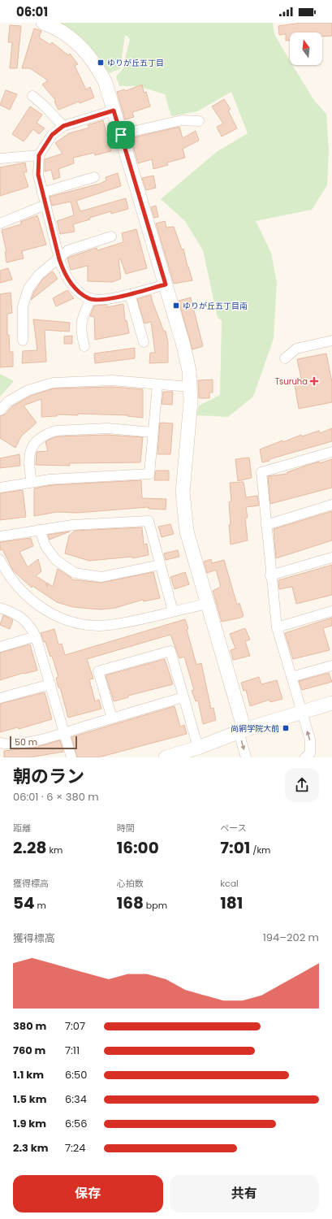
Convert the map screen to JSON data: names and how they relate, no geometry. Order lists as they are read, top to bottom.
{
  "places": {
    "transit": ["ゆりが丘五丁目", "ゆりが丘五丁目南", "尚絅学院大前"],
    "health": ["Tsuruha"]
  },
  "scale_bar": "50 m",
  "north": "top",
  "page": {
    "status": "06:01",
    "scale": "50 m",
    "heading": ["朝のラン", "06:01 · 6 × 380 m"],
    "stats": [
      ["距離", "2.28 km"],
      ["時間", "16:00"],
      ["ペース", "7:01 /km"],
      ["獲得標高", "54 m"],
      ["心拍数", "168 bpm"],
      ["kcal", "181"]
    ],
    "chart": ["獲得標高", "194–202 m"],
    "list": [
      {
        "name": "380 m",
        "note": "7:07"
      },
      {
        "name": "760 m",
        "note": "7:11"
      },
      {
        "name": "1.1 km",
        "note": "6:50"
      },
      {
        "name": "1.5 km",
        "note": "6:34"
      },
      {
        "name": "1.9 km",
        "note": "6:56"
      },
      {
        "name": "2.3 km",
        "note": "7:24"
      }
    ],
    "buttons": ["保存", "共有"]
  }
}
